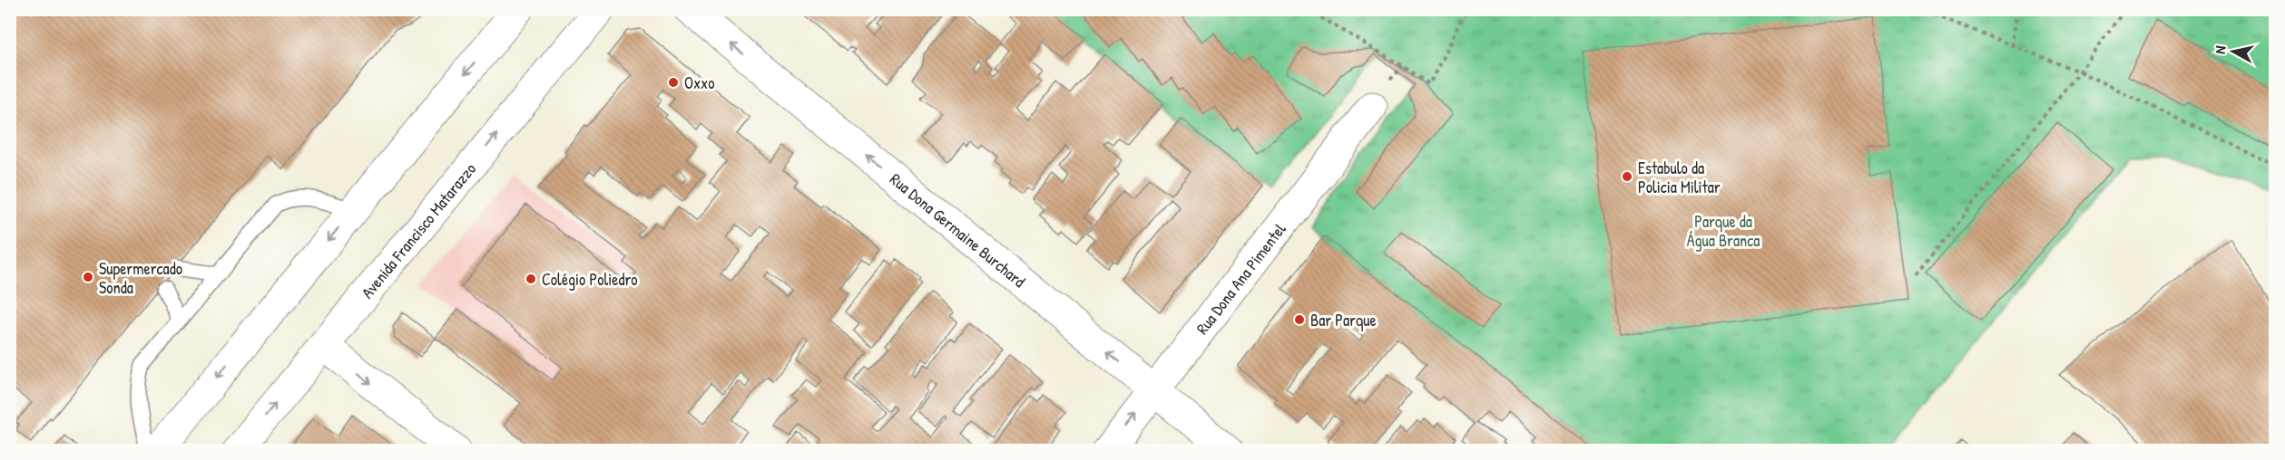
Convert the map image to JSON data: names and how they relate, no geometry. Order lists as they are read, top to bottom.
{
  "streets": {
    "street": ["Avenida Francisco Matarazzo", "Rua Dona Germaine Burchard", "Rua Dona Ana Pimentel"]
  },
  "crossings": [
    ["Rua Dona Germaine Burchard", "Rua Dona Ana Pimentel"]
  ],
  "one_way": ["Rua Dona Germaine Burchard"],
  "parks": ["Parque da Água Branca"],
  "places": [
    "Oxxo",
    "Estabulo da Policia Militar",
    "Supermercado Sonda",
    "Colégio Poliedro",
    "Bar Parque"
  ],
  "north": "left"
}
